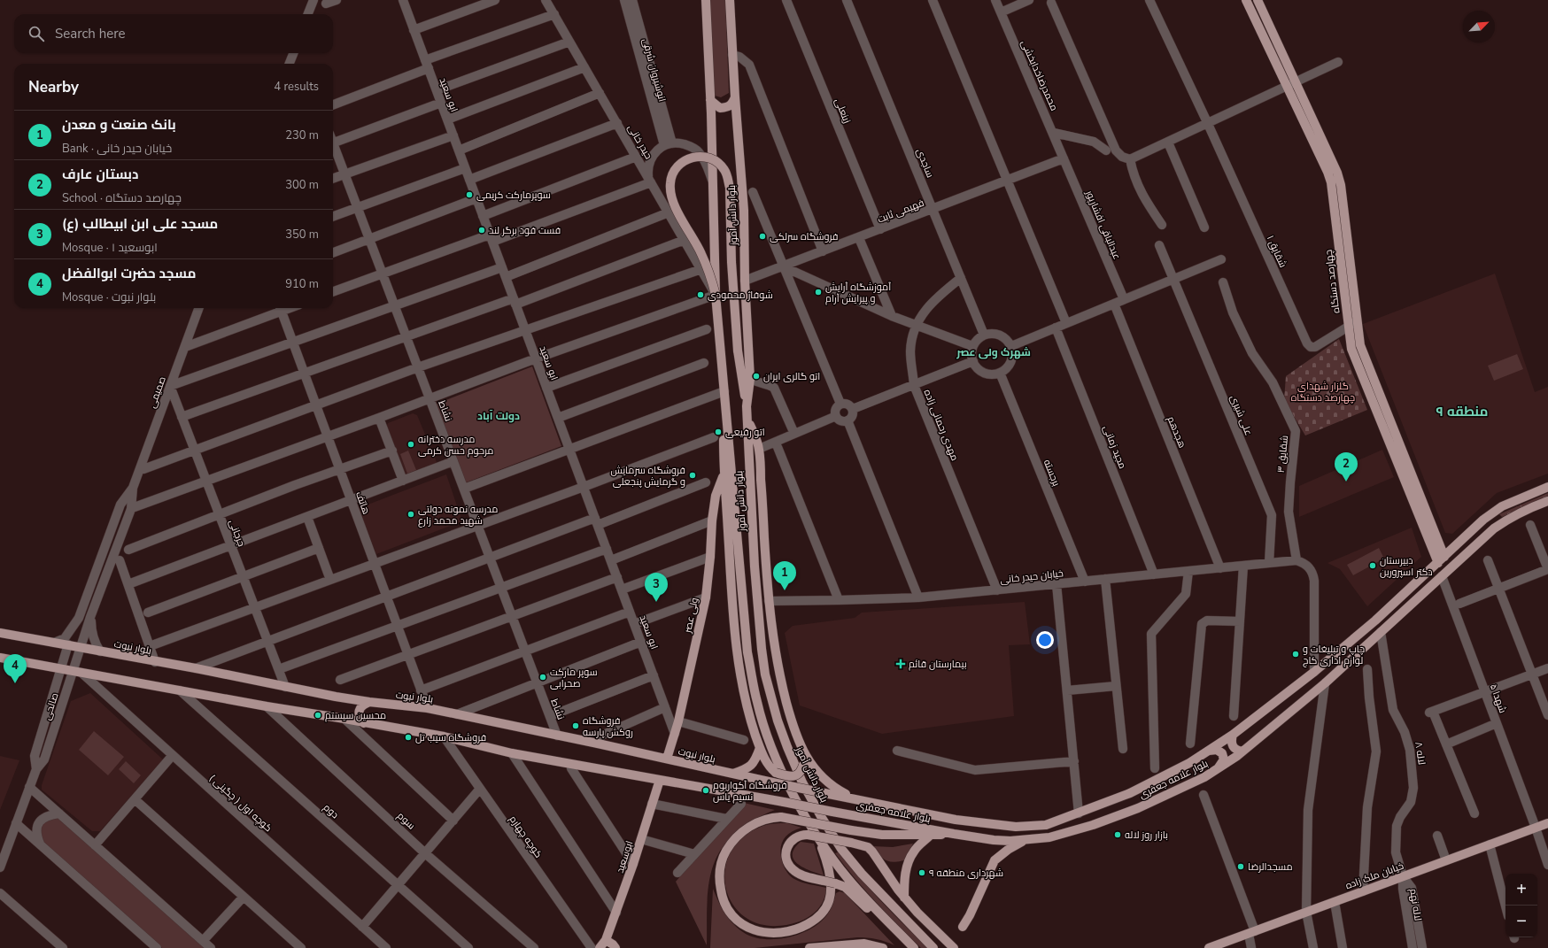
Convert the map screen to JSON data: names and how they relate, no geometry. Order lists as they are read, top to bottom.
{
  "streets": {
    "main road": [
      "بلوار دانش آموز",
      "چهارصد دستگاه",
      "ولی عصر",
      "بلوار نبوت",
      "بلوار علامه جعفری",
      "ابوسعید",
      "خیابان ملک زاده"
    ],
    "street": [
      "انوشیروان شرقی",
      "محمدرضاخدابخشی",
      "ابو سعید",
      "زینعلی",
      "حیدر خانی",
      "ساجدی",
      "فهیمی ثابت",
      "عبدالباقی افشارپور",
      "شقایق ۱",
      "صمیمی",
      "نشاط",
      "علی شیری",
      "مهدی رحمانی زاده",
      "هجدهم",
      "مجید زمانی",
      "شقایق ۳",
      "برجسته",
      "هاتف",
      "جرجانی",
      "خیابان حیدر خانی",
      "شهدا ۵",
      "صالحی",
      "لاله ۸",
      "کوچه اول ( چگینی )",
      "دوم",
      "سوم",
      "کوچه چهارم",
      "لاله نهم"
    ]
  },
  "crossings": [
    ["محمدرضاخدابخشی", "فهیمی ثابت"],
    ["محمدرضاخدابخشی", "عبدالباقی افشارپور"],
    ["ابو سعید", "ولی عصر"],
    ["زینعلی", "فهیمی ثابت"],
    ["حیدر خانی", "بلوار دانش آموز"],
    ["ساجدی", "فهیمی ثابت"],
    ["ساجدی", "مهدی رحمانی زاده"],
    ["ساجدی", "برجسته"],
    ["فهیمی ثابت", "بلوار دانش آموز"],
    ["فهیمی ثابت", "عبدالباقی افشارپور"],
    ["شقایق ۱", "چهارصد دستگاه"],
    ["چهارصد دستگاه", "بلوار علامه جعفری"],
    ["صمیمی", "جرجانی"],
    ["صمیمی", "بلوار نبوت"],
    ["صمیمی", "صالحی"],
    ["نشاط", "بلوار نبوت"],
    ["علی شیری", "خیابان حیدر خانی"],
    ["مهدی رحمانی زاده", "خیابان حیدر خانی"],
    ["هجدهم", "خیابان حیدر خانی"],
    ["مجید زمانی", "خیابان حیدر خانی"],
    ["شقایق ۳", "خیابان حیدر خانی"],
    ["برجسته", "خیابان حیدر خانی"],
    ["هاتف", "بلوار نبوت"],
    ["جرجانی", "بلوار نبوت"],
    ["ولی عصر", "بلوار نبوت"],
    ["بلوار نبوت", "صالحی"],
    ["بلوار نبوت", "بلوار علامه جعفری"],
    ["شهدا ۵", "بلوار علامه جعفری"],
    ["شهدا ۵", "خیابان ملک زاده"],
    ["صالحی", "کوچه اول ( چگینی )"],
    ["لاله ۸", "بلوار علامه جعفری"],
    ["لاله ۸", "خیابان ملک زاده"],
    ["لاله ۸", "لاله نهم"],
    ["بلوار علامه جعفری", "ابوسعید"],
    ["خیابان ملک زاده", "لاله نهم"]
  ],
  "districts": ["شهرک ولی عصر", "منطقه ۹", "دولت آباد"],
  "parks": ["گلزار شهدای چهارصد دستگاه"],
  "places": {
    "other": [
      "سوپرمارکت کریمی",
      "فست فود برگر لند",
      "فروشگاه سرلکی",
      "آموزشگاه آرایش و پیرایش آرام",
      "شوفاژ محمودی",
      "اتو گالری ایران",
      "اتو رفیعی",
      "مدرسه دخترانه مرحوم حسن کرمی",
      "فروشگاه سرمایش و گرمایش پنجعلی",
      "مدرسه نمونه دولتی شهید محمد زارع",
      "دبیرستان دکتر اسپرورین",
      "چاپ و تبلیغات و لوازم اداری کاج",
      "سوپر مارکت صحرابی",
      "محسین سیستم",
      "فروشگاه روکش پارسه",
      "فروشگاه سیب تل",
      "فروشگاه آکواریوم نسیم یاس",
      "بازار روز لاله",
      "مسجدالرضا",
      "شهرداری منطقه ۹"
    ],
    "health": ["بیمارستان قائم"]
  },
  "north": "top right",
  "page": {
    "search": "Search here",
    "heading": ["Nearby", "4 results"],
    "list": [
      {
        "mark": "1",
        "name": "بانک صنعت و معدن",
        "note": "Bank · خیابان حیدر خانی",
        "value": "230 m"
      },
      {
        "mark": "2",
        "name": "دبستان عارف",
        "note": "School · چهارصد دستگاه",
        "value": "300 m"
      },
      {
        "mark": "3",
        "name": "مسجد علی ابن ابیطالب (ع)",
        "note": "Mosque · ابوسعید ۱",
        "value": "350 m"
      },
      {
        "mark": "4",
        "name": "مسجد حضرت ابوالفضل",
        "note": "Mosque · بلوار نبوت",
        "value": "910 m"
      }
    ],
    "pins": [
      "2",
      "1",
      "3",
      "4"
    ],
    "map_buttons": ["+", "−"]
  }
}
